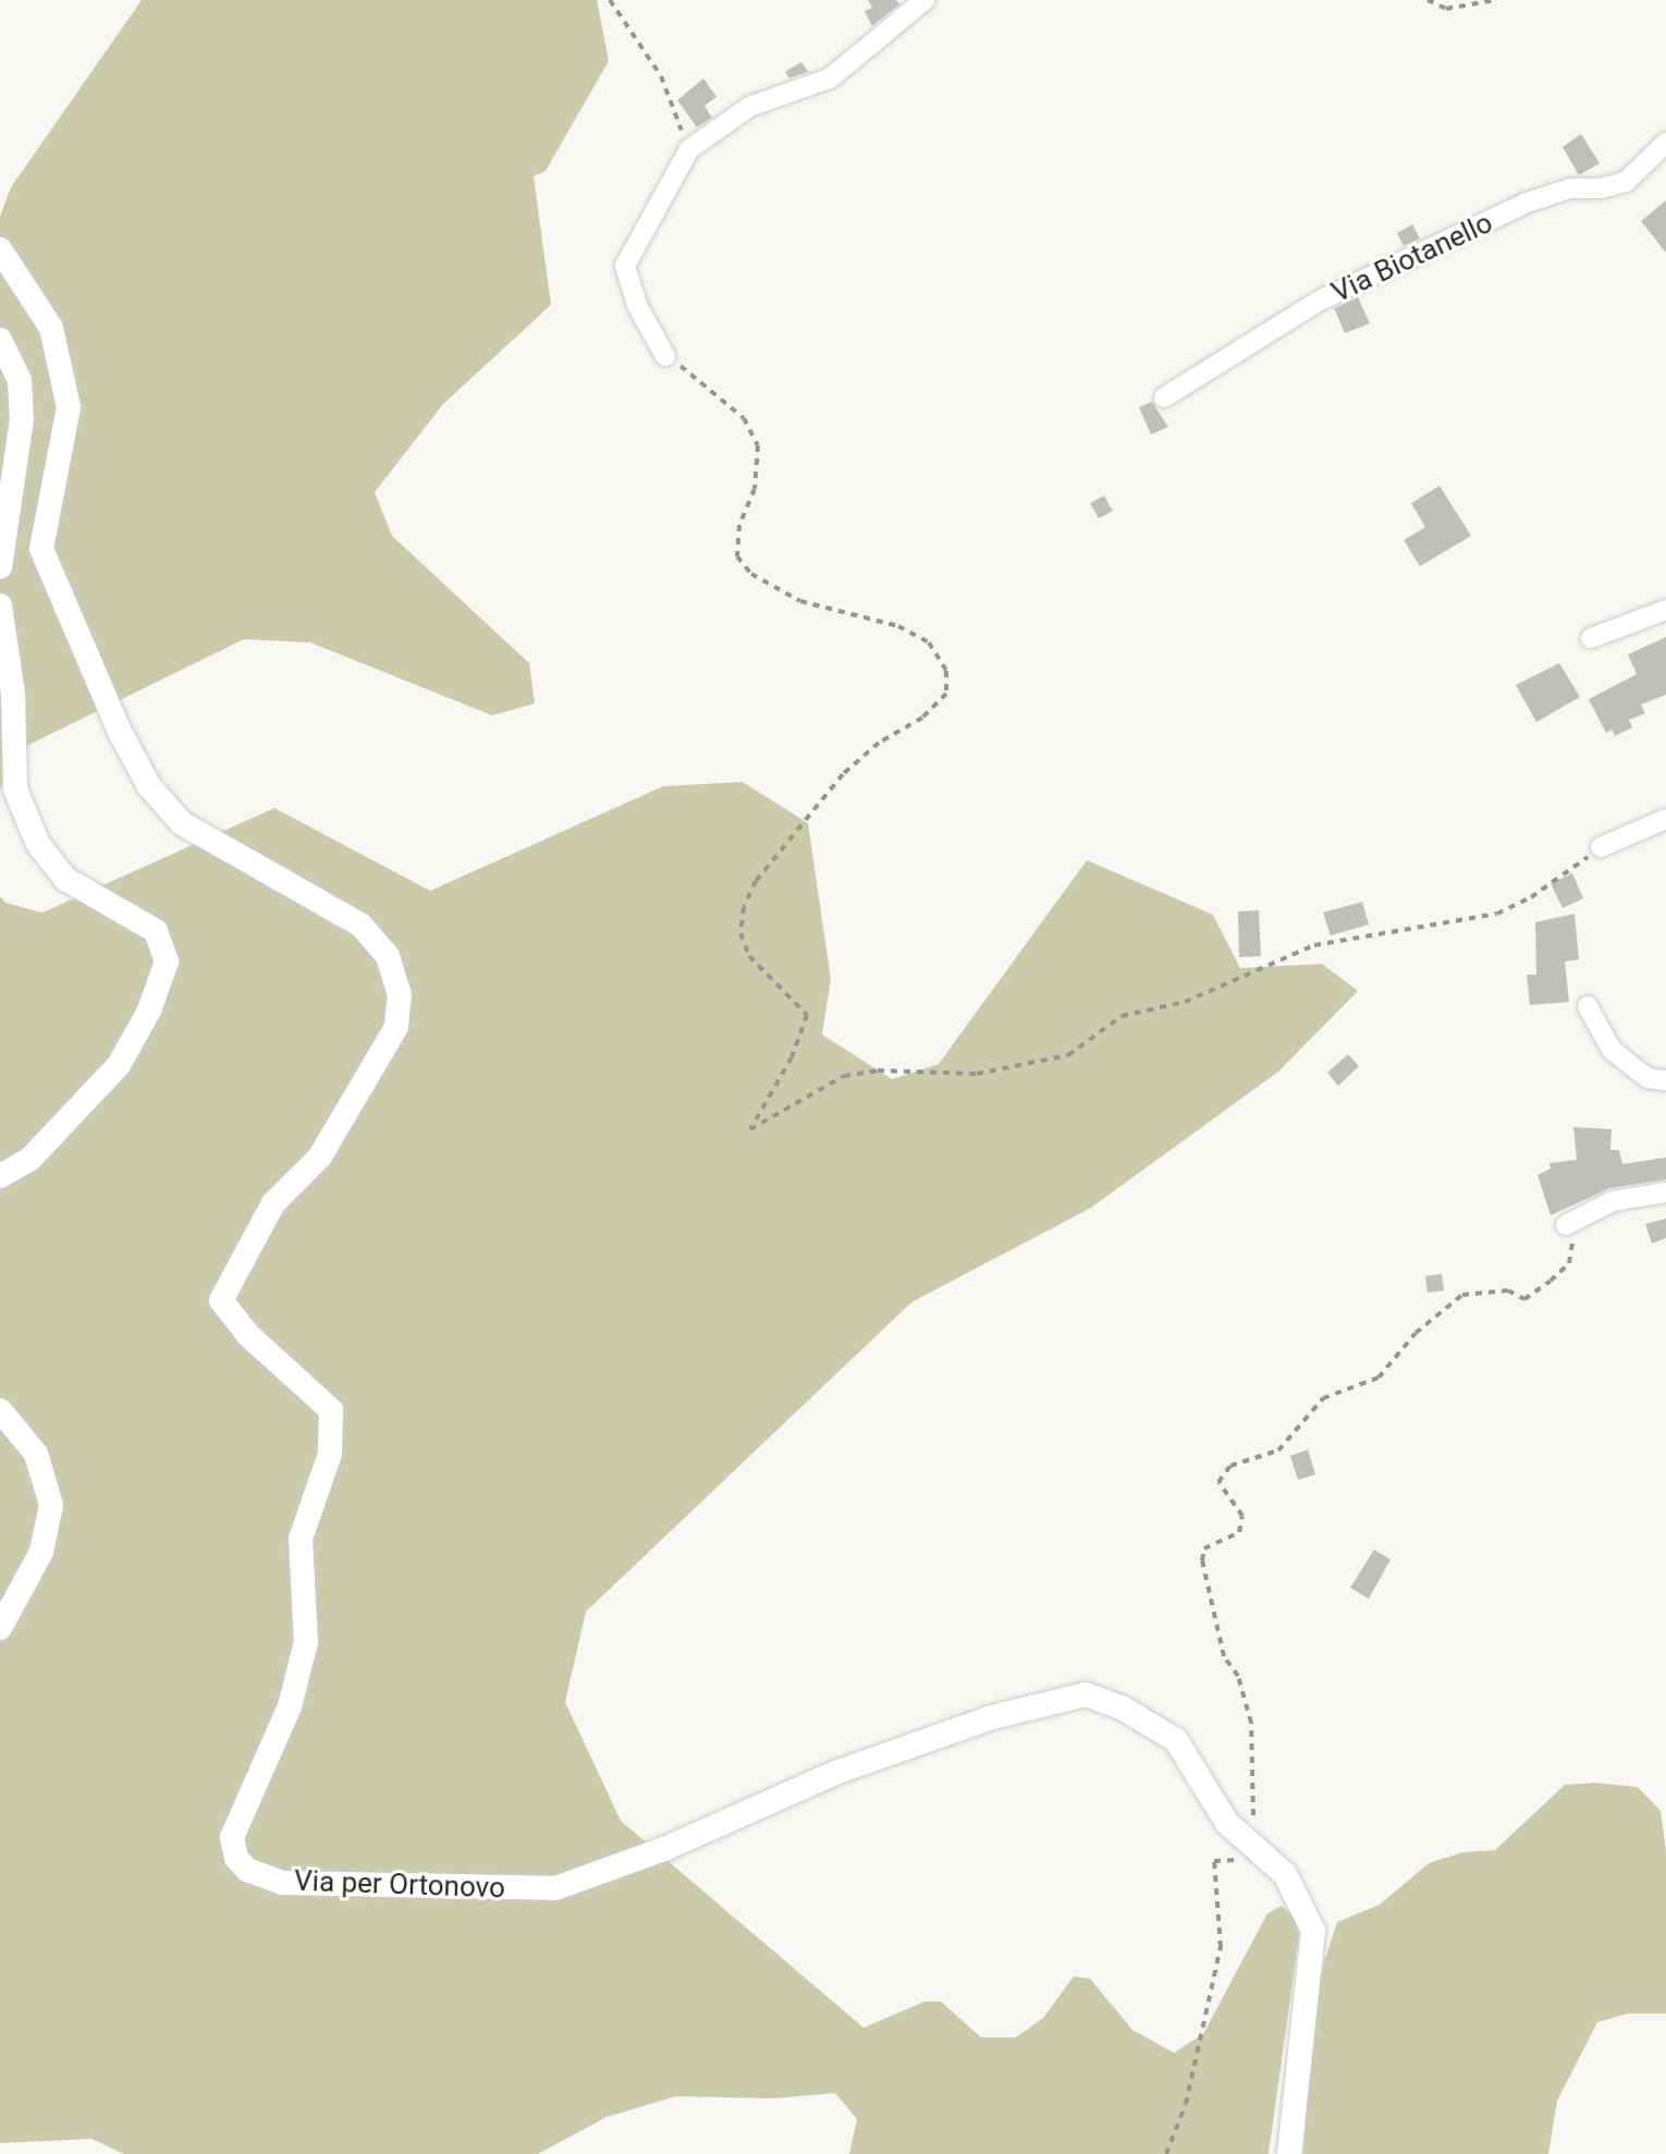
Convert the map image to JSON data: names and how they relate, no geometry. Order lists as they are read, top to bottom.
{
  "streets": {
    "street": ["Via Biotanello", "Via per Ortonovo"]
  }
}
